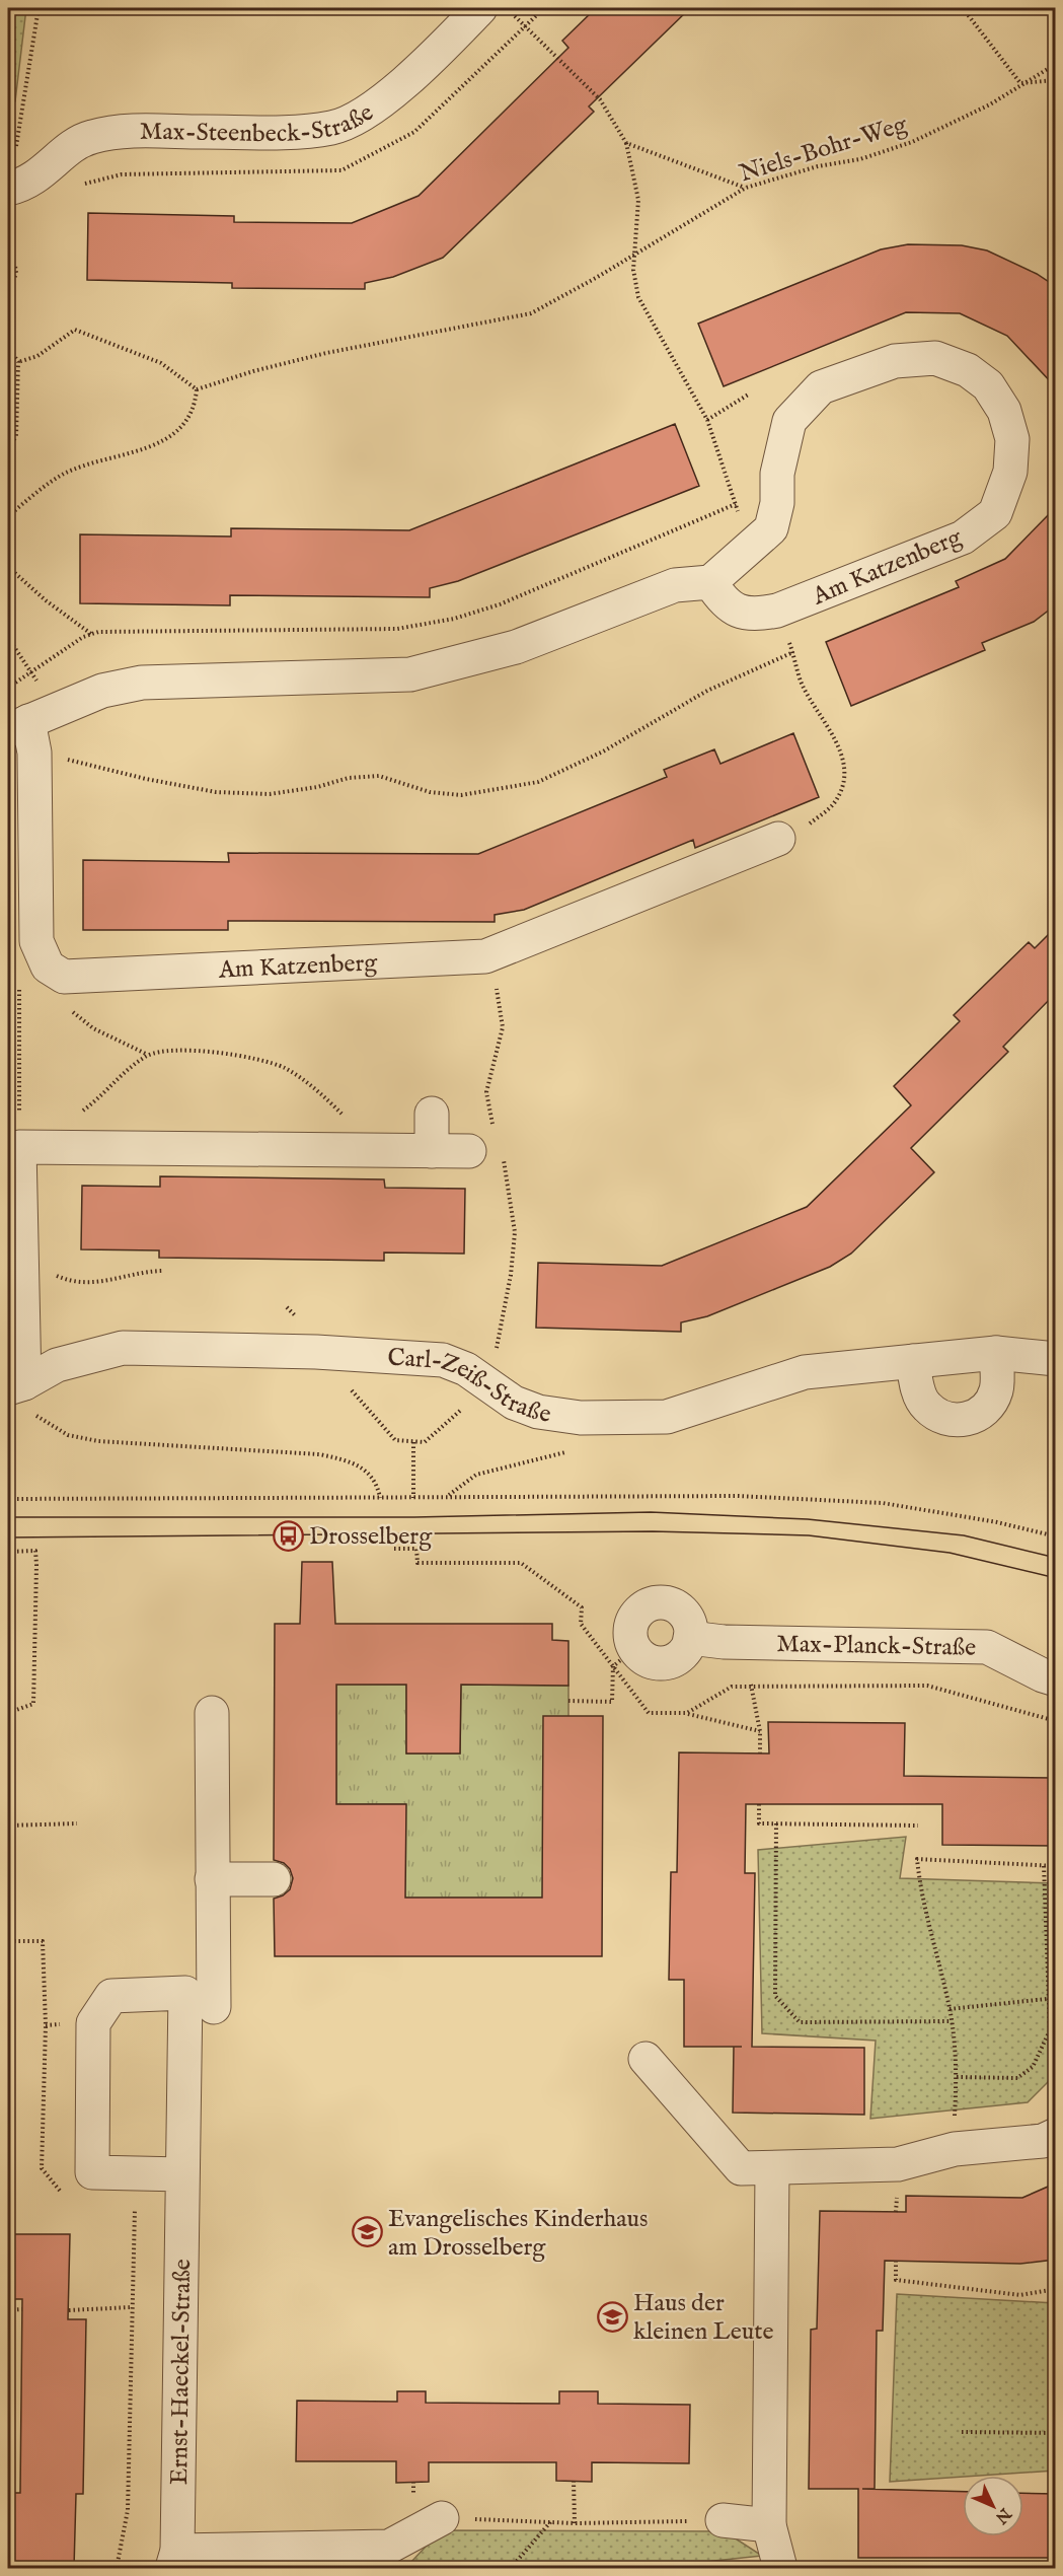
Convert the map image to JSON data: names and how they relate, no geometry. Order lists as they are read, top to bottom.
{
  "streets": {
    "street": [
      "Max-Steenbeck-Straße",
      "Am Katzenberg",
      "Carl-Zeiß-Straße",
      "Max-Planck-Straße",
      "Ernst-Haeckel-Straße"
    ],
    "path": ["Niels-Bohr-Weg"]
  },
  "places": {
    "bus stop": ["Drosselberg"],
    "school or university": ["Evangelisches Kinderhaus am Drosselberg", "Haus der kleinen Leute"]
  },
  "north": "bottom right"
}
